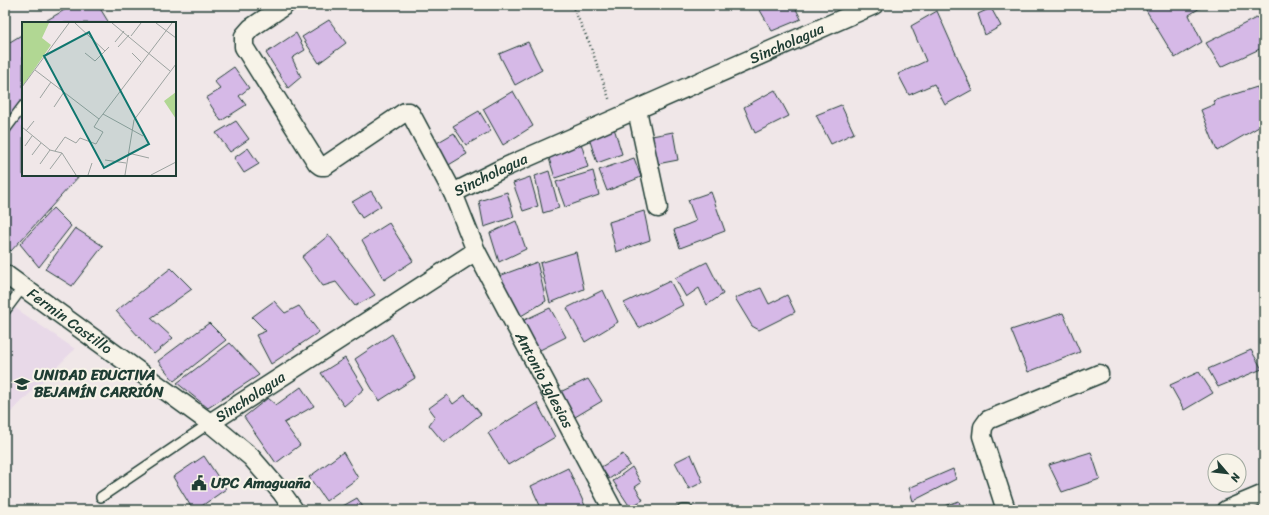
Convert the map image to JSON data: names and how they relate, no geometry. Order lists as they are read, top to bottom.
{
  "streets": {
    "street": ["Sincholagua", "Fermin Castillo", "Antonio Iglesias"]
  },
  "crossings": [
    ["Sincholagua", "Fermin Castillo"],
    ["Sincholagua", "Antonio Iglesias"]
  ],
  "places": {
    "school or university": ["UNIDAD EDUCTIVA BEJAMÍN CARRIÓN"],
    "public building": ["UPC Amaguaña"]
  },
  "north": "bottom right"
}
